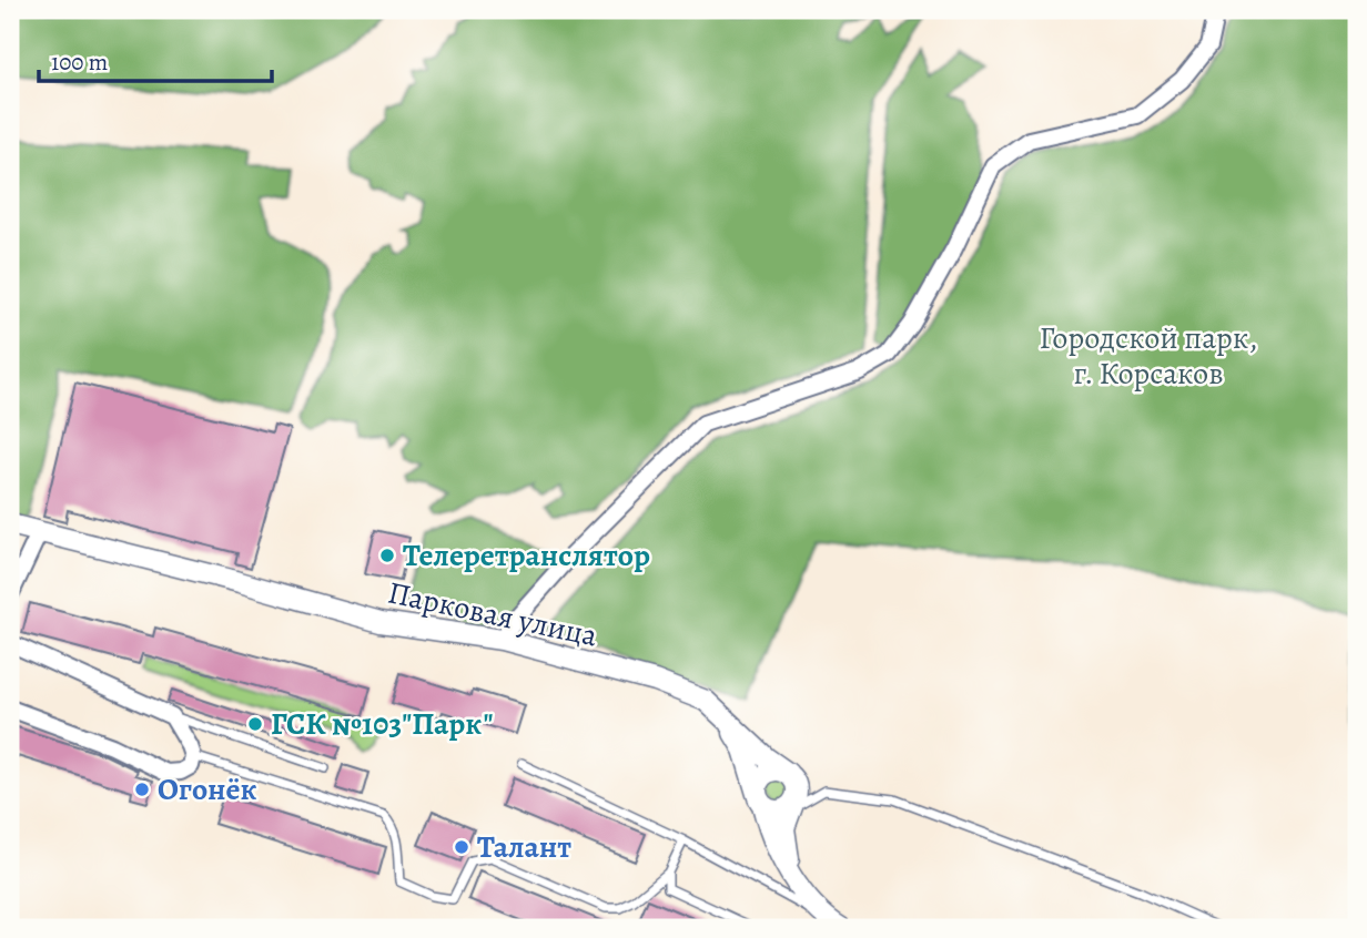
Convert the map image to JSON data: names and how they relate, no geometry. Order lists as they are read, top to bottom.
{
  "streets": {
    "street": ["Парковая улица"]
  },
  "parks": ["Городской парк, г. Корсаков"],
  "places": [
    "Телеретранслятор",
    "ГСК №103\"Парк\"",
    "Огонёк",
    "Талант"
  ],
  "scale_bar": "100 m"
}
